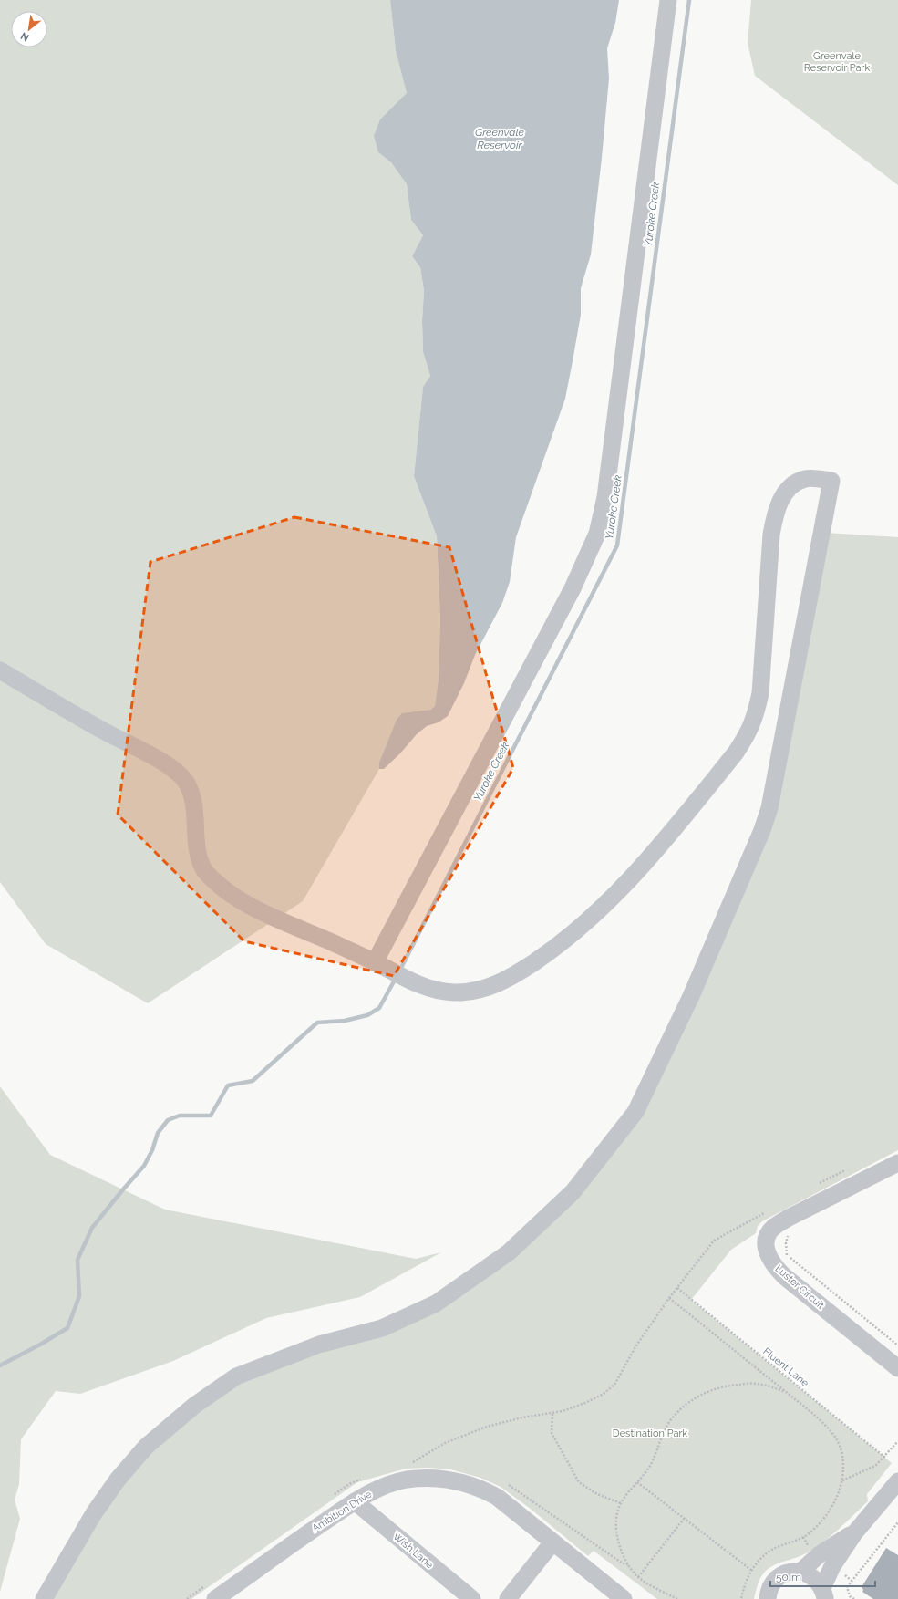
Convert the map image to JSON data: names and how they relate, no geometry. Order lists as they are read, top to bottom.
{
  "streets": {
    "street": ["Luster Circuit", "Ambition Drive", "Wish Lane"],
    "path": ["Fluent Lane"]
  },
  "crossings": [
    ["Ambition Drive", "Wish Lane"]
  ],
  "water": ["Greenvale Reservoir", "Yuroke Creek"],
  "parks": ["Greenvale Reservoir Park", "Destination Park"],
  "scale_bar": "50 m",
  "north": "bottom left"
}
